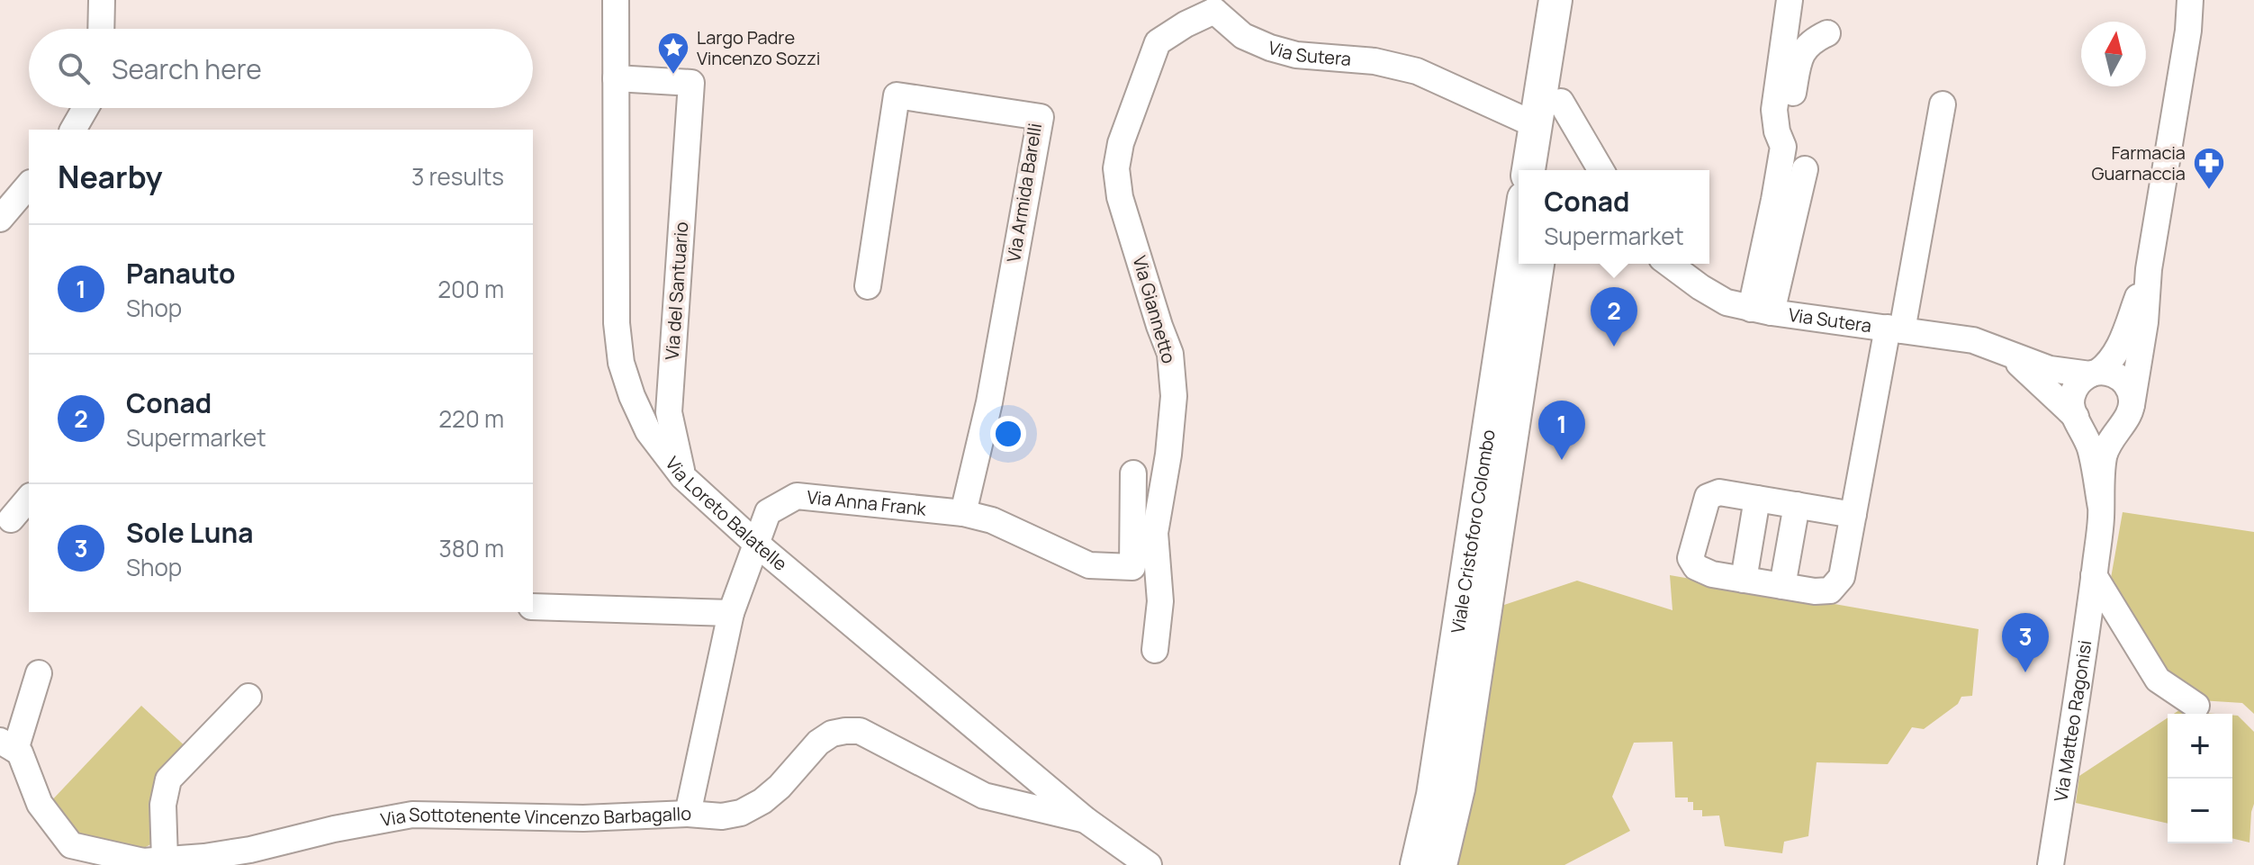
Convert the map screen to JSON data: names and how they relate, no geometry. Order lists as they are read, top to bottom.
{
  "streets": {
    "main road": ["Viale Cristoforo Colombo"],
    "street": [
      "Via Sutera",
      "Via Armida Barelli",
      "Via del Santuario",
      "Via Giannetto",
      "Via Anna Frank",
      "Via Loreto Balatelle",
      "Via Matteo Ragonisi",
      "Via Sottotenente Vincenzo Barbagallo"
    ]
  },
  "crossings": [
    ["Via Sutera", "Via Giannetto"],
    ["Via Armida Barelli", "Via Anna Frank"],
    ["Via del Santuario", "Via Loreto Balatelle"],
    ["Via Giannetto", "Via Anna Frank"],
    ["Via Anna Frank", "Via Loreto Balatelle"],
    ["Via Anna Frank", "Via Sottotenente Vincenzo Barbagallo"],
    ["Via Loreto Balatelle", "Via Sottotenente Vincenzo Barbagallo"]
  ],
  "places": {
    "place": ["Largo Padre Vincenzo Sozzi"],
    "pharmacy": ["Farmacia Guarnaccia"]
  },
  "north": "top",
  "page": {
    "search": "Search here",
    "heading": ["Nearby", "3 results"],
    "popup": ["Conad", "Supermarket"],
    "list": [
      {
        "mark": "1",
        "name": "Panauto",
        "note": "Shop",
        "value": "200 m"
      },
      {
        "mark": "2",
        "name": "Conad",
        "note": "Supermarket",
        "value": "220 m"
      },
      {
        "mark": "3",
        "name": "Sole Luna",
        "note": "Shop",
        "value": "380 m"
      }
    ],
    "pins": ["2", "1", "3"],
    "map_buttons": ["+", "−"]
  }
}
